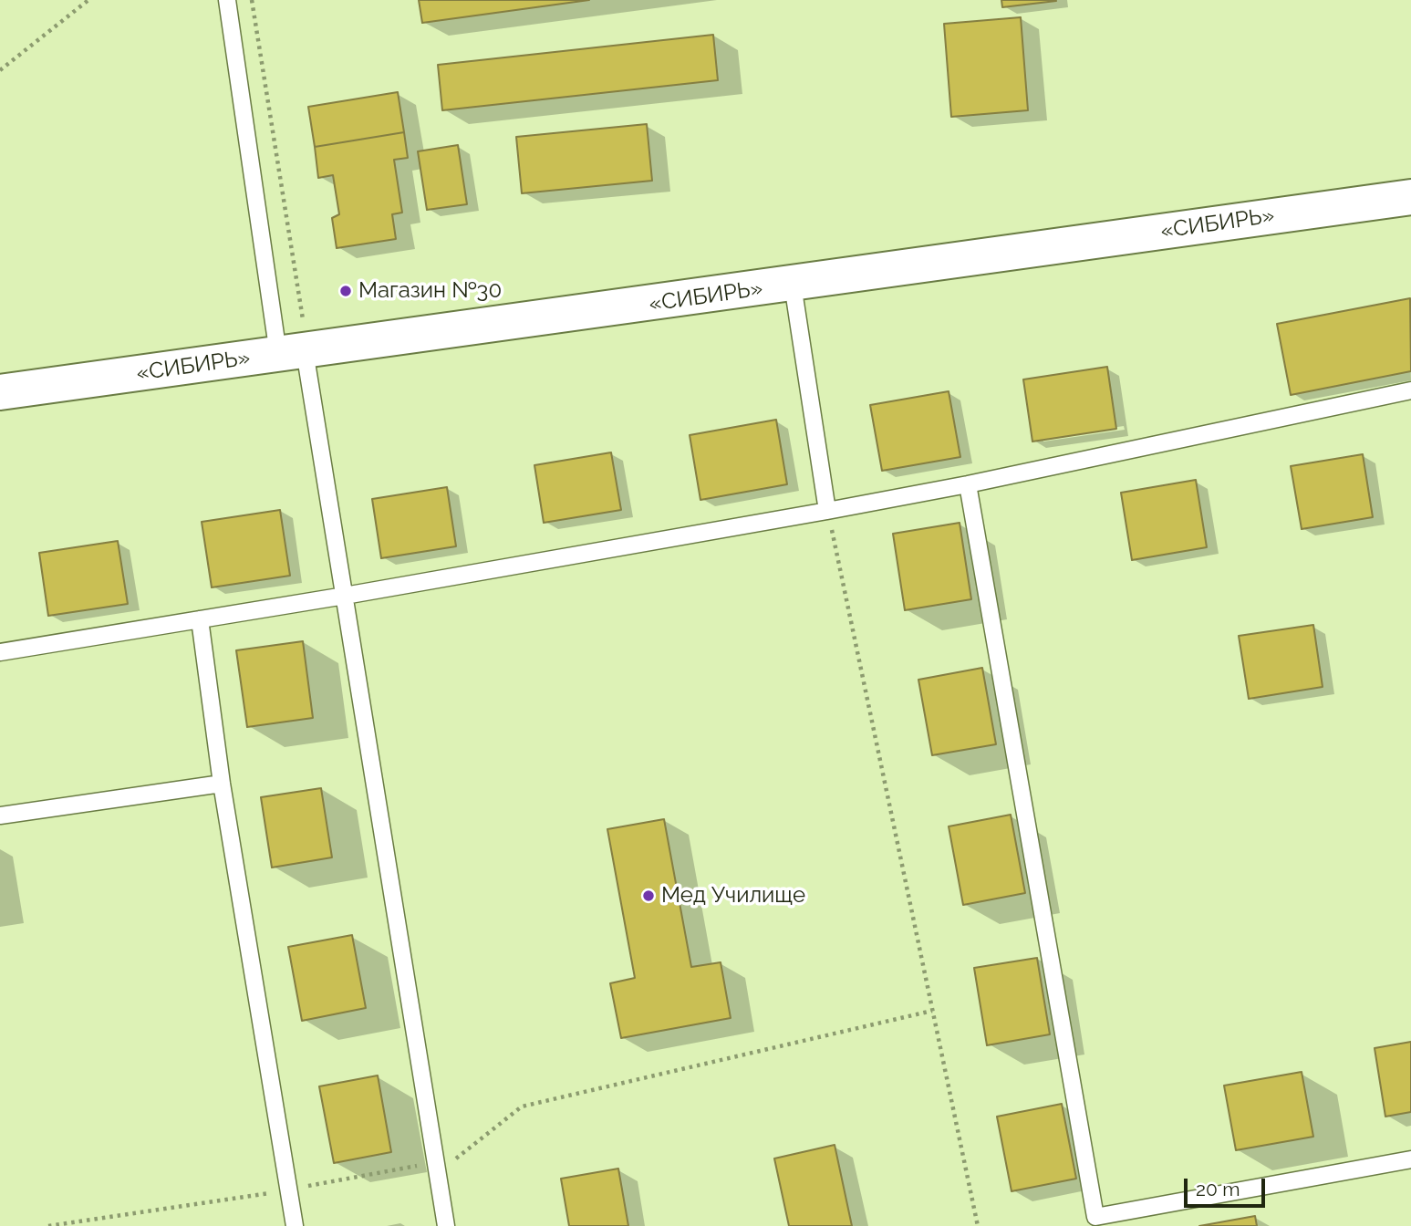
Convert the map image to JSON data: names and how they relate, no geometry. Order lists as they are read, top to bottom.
{
  "streets": {
    "main road": ["«СИБИРЬ»"]
  },
  "places": ["Магазин №30", "Мед Училище"],
  "scale_bar": "20 m"
}
